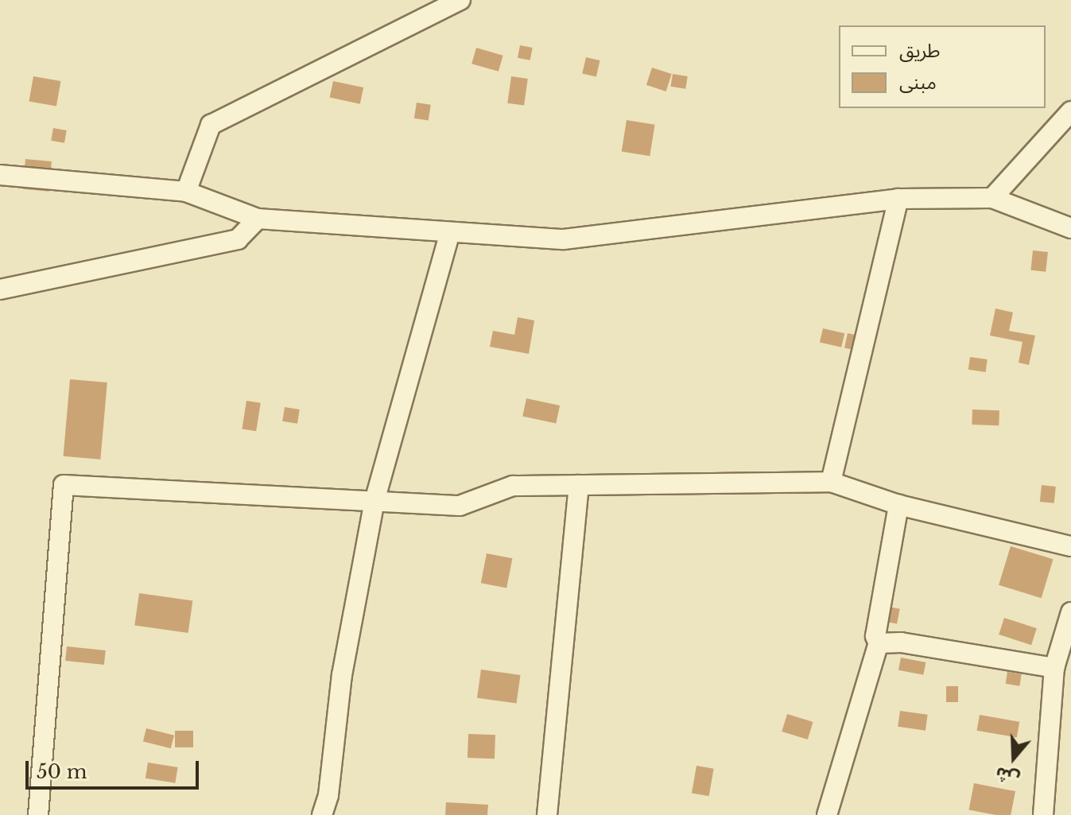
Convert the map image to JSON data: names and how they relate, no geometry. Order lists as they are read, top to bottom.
{
  "legend": ["طريق", "مبنى"],
  "scale_bar": "50 m",
  "north": "bottom"
}
